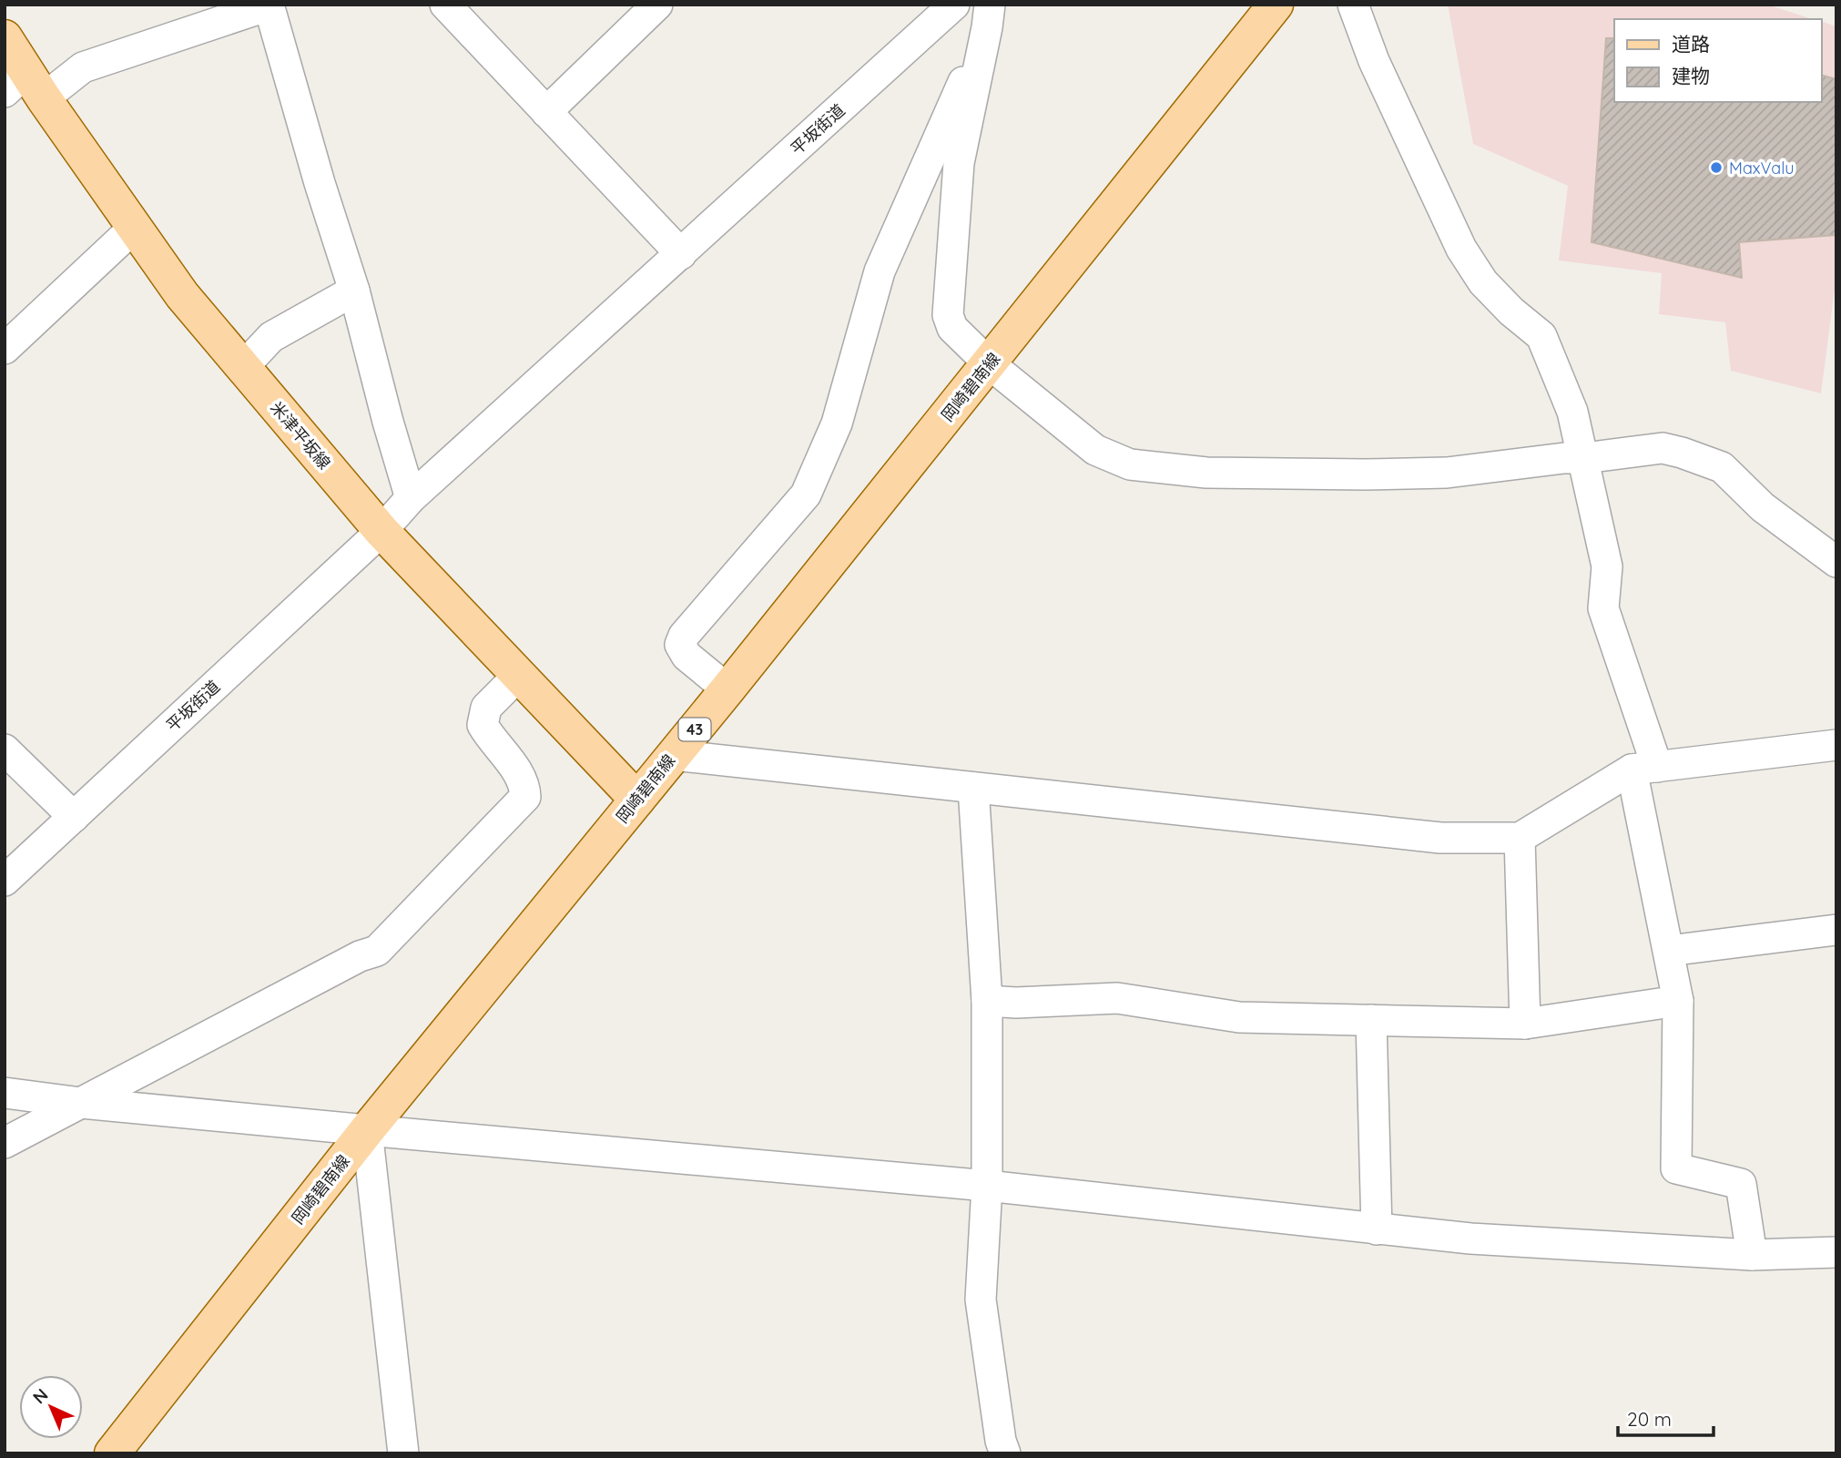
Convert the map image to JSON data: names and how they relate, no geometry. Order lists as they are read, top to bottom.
{
  "streets": {
    "main road": ["岡崎碧南線", "米津平坂線", "43"],
    "street": ["平坂街道"]
  },
  "crossings": [
    ["平坂街道", "米津平坂線"],
    ["岡崎碧南線", "米津平坂線"]
  ],
  "places": ["MaxValu"],
  "legend": ["道路", "建物"],
  "scale_bar": "20 m",
  "north": "top left"
}
